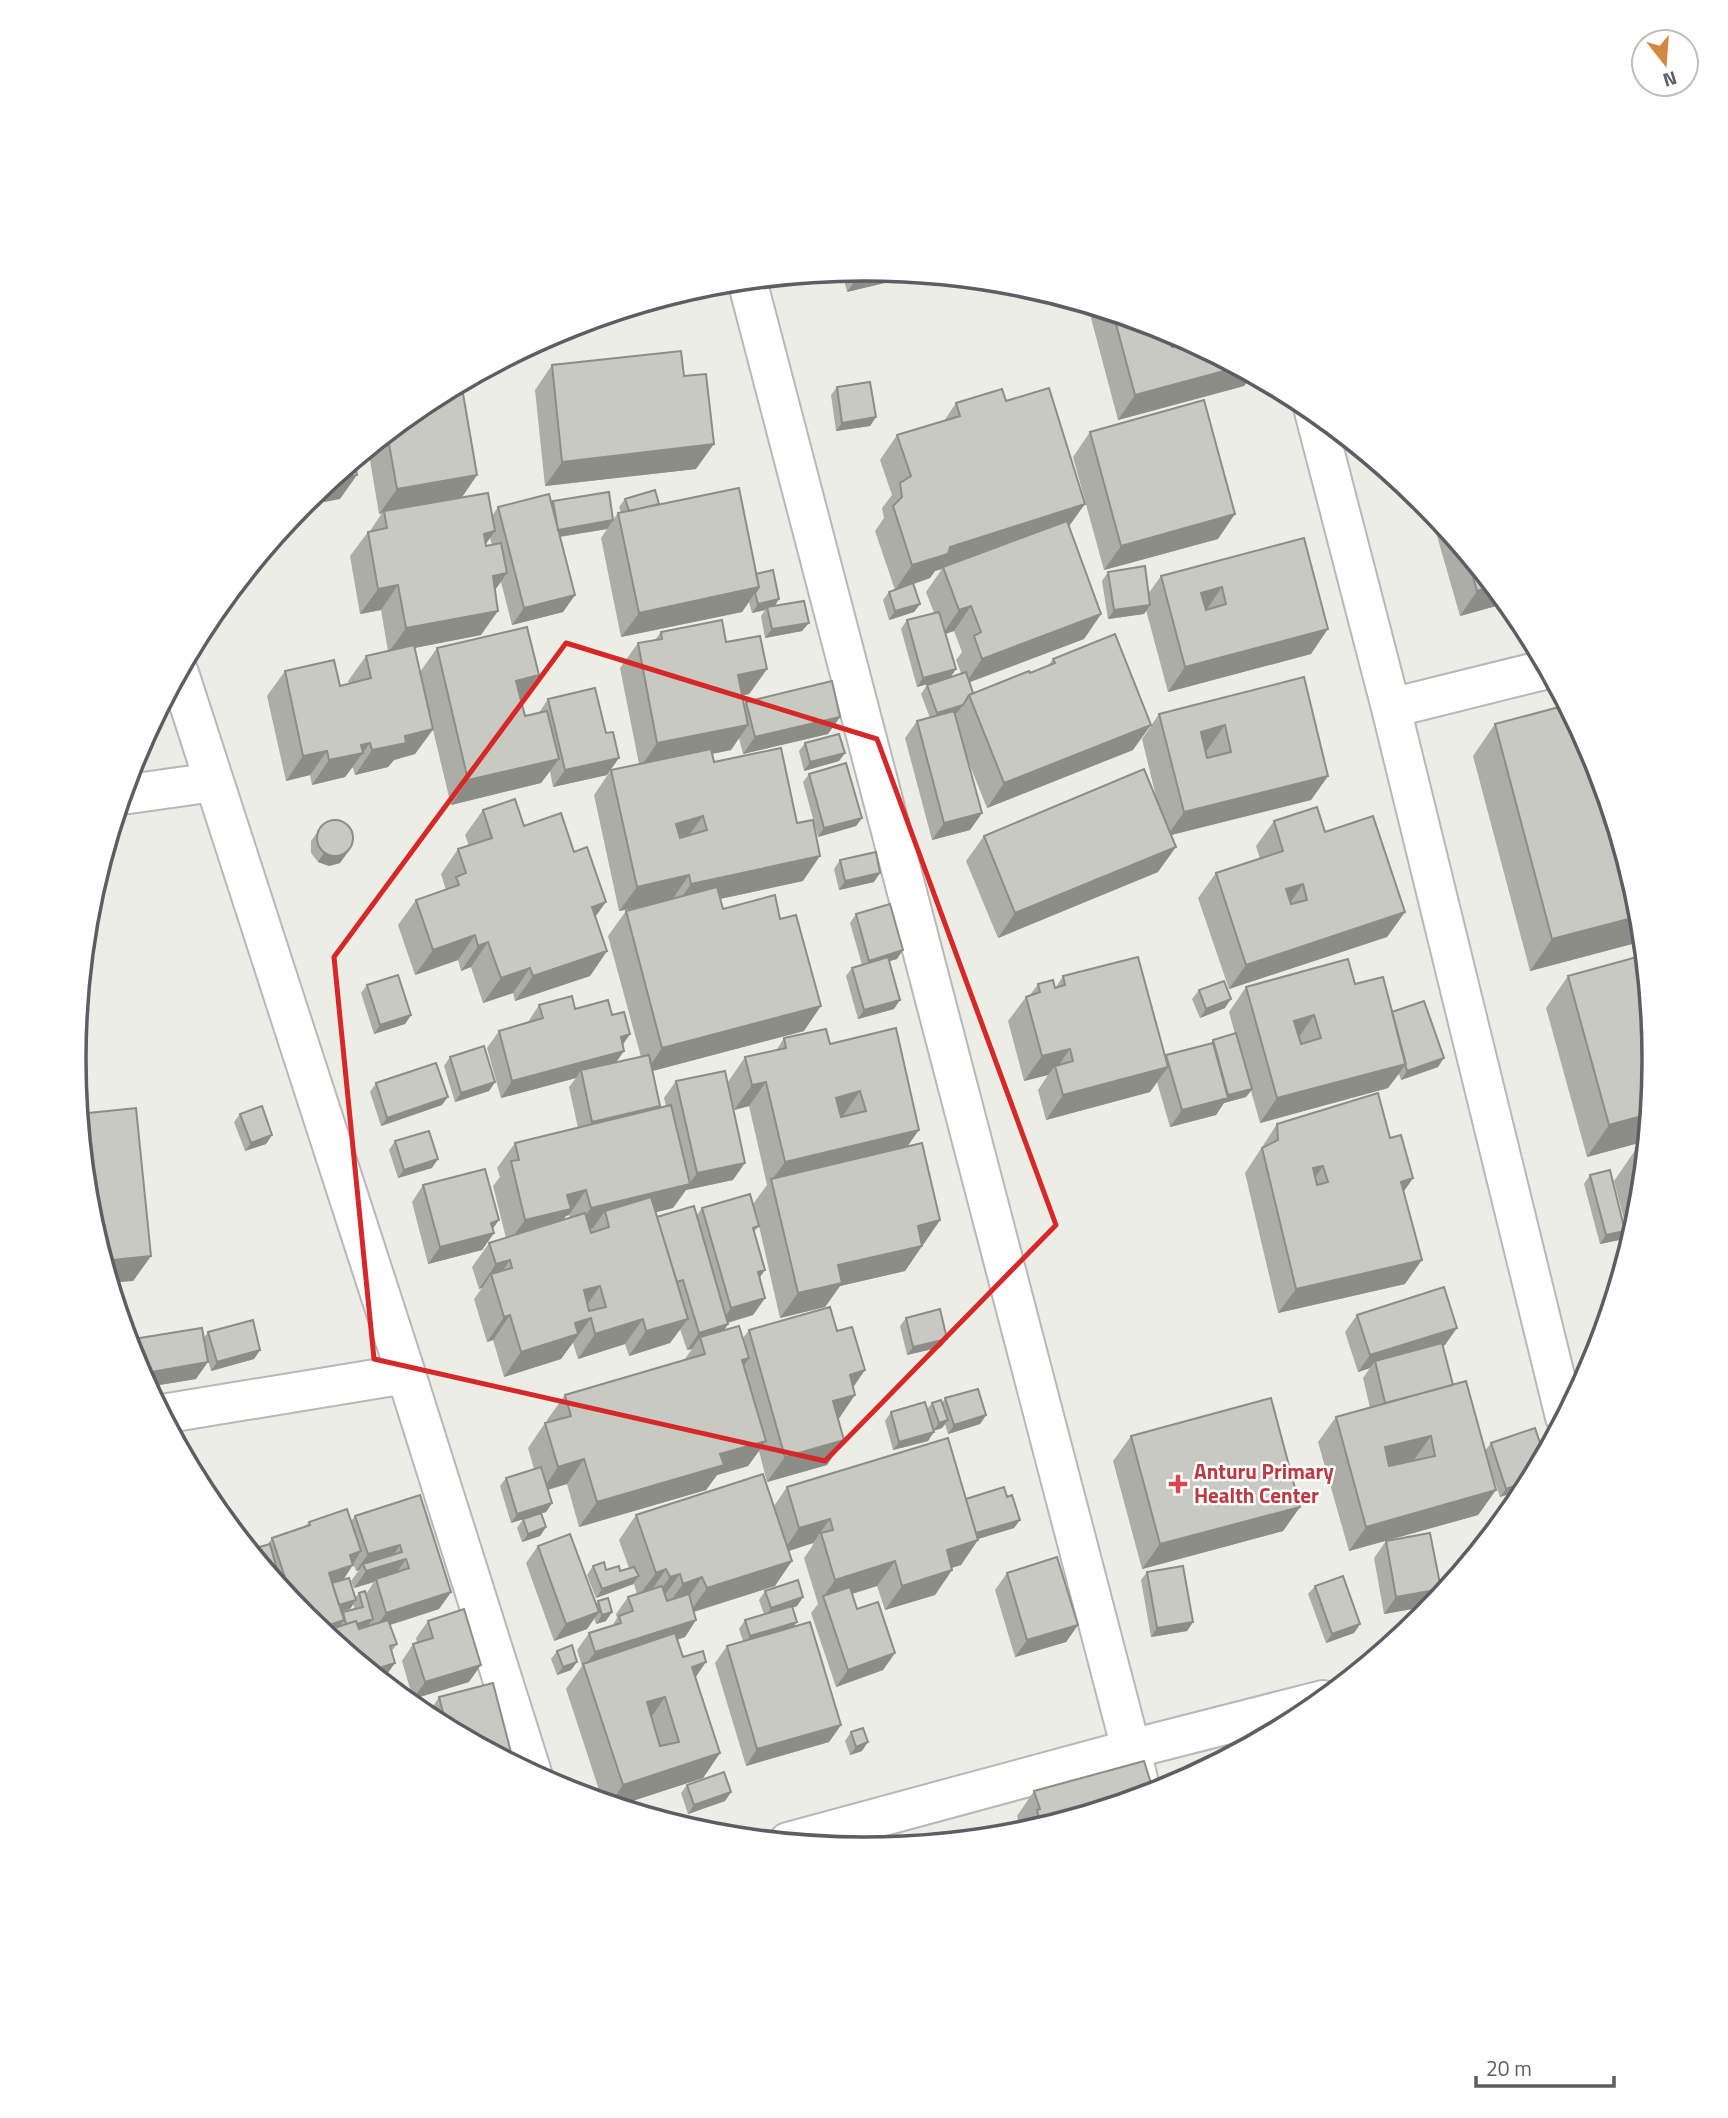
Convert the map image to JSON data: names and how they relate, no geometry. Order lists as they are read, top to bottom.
{
  "places": {
    "health": ["Anturu Primary Health Center"]
  },
  "scale_bar": "20 m",
  "north": "bottom"
}
